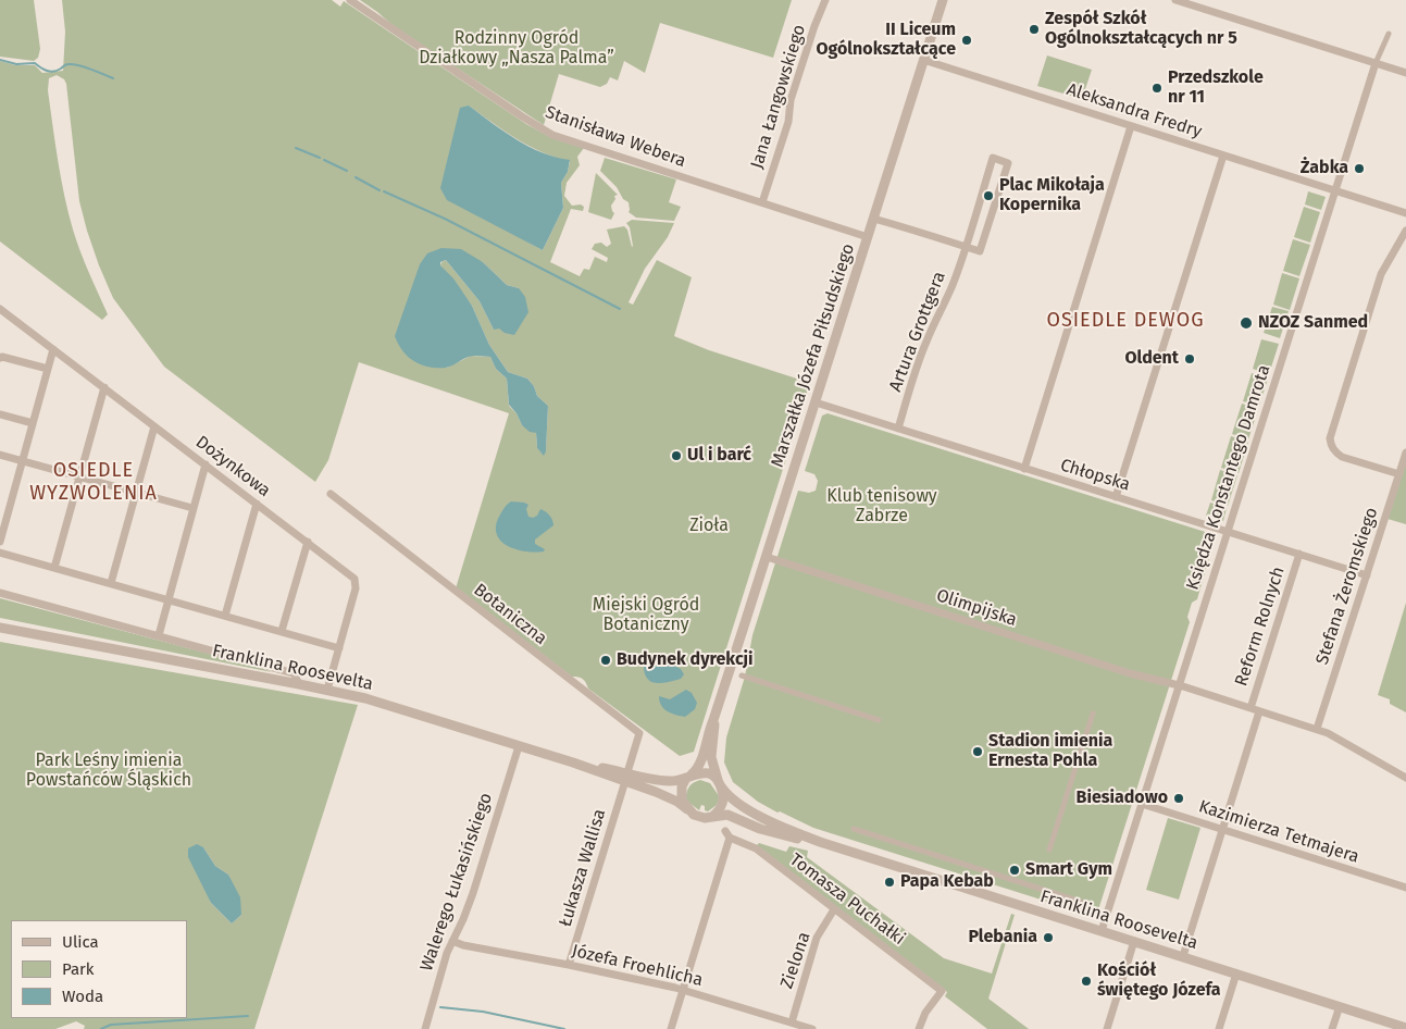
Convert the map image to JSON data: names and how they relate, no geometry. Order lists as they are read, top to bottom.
{
  "streets": {
    "street": [
      "Jana Łangowskiego",
      "Aleksandra Fredry",
      "Stanisława Webera",
      "Artura Grottgera",
      "Marszałka Józefa Piłsudskiego",
      "Dożynkowa",
      "Chłopska",
      "Księdza Konstantego Damrota",
      "Stefana Żeromskiego",
      "Olimpijska",
      "Botaniczna",
      "Reform Rolnych",
      "Franklina Roosevelta",
      "Kazimierza Tetmajera",
      "Łukasza Wallisa",
      "Walerego Łukasińskiego",
      "Tomasza Puchałki",
      "Zielona",
      "Józefa Froehlicha"
    ]
  },
  "crossings": [
    ["Jana Łangowskiego", "Stanisława Webera"],
    ["Aleksandra Fredry", "Marszałka Józefa Piłsudskiego"],
    ["Aleksandra Fredry", "Księdza Konstantego Damrota"],
    ["Stanisława Webera", "Marszałka Józefa Piłsudskiego"],
    ["Artura Grottgera", "Chłopska"],
    ["Marszałka Józefa Piłsudskiego", "Chłopska"],
    ["Marszałka Józefa Piłsudskiego", "Olimpijska"],
    ["Marszałka Józefa Piłsudskiego", "Franklina Roosevelta"],
    ["Dożynkowa", "Franklina Roosevelta"],
    ["Chłopska", "Księdza Konstantego Damrota"],
    ["Chłopska", "Stefana Żeromskiego"],
    ["Chłopska", "Reform Rolnych"],
    ["Księdza Konstantego Damrota", "Olimpijska"],
    ["Księdza Konstantego Damrota", "Franklina Roosevelta"],
    ["Księdza Konstantego Damrota", "Kazimierza Tetmajera"],
    ["Stefana Żeromskiego", "Olimpijska"],
    ["Olimpijska", "Reform Rolnych"],
    ["Botaniczna", "Franklina Roosevelta"],
    ["Botaniczna", "Łukasza Wallisa"],
    ["Franklina Roosevelta", "Łukasza Wallisa"],
    ["Franklina Roosevelta", "Walerego Łukasińskiego"],
    ["Łukasza Wallisa", "Józefa Froehlicha"],
    ["Walerego Łukasińskiego", "Józefa Froehlicha"],
    ["Tomasza Puchałki", "Zielona"],
    ["Tomasza Puchałki", "Józefa Froehlicha"],
    ["Zielona", "Józefa Froehlicha"]
  ],
  "districts": ["OSIEDLE DEWOG", "OSIEDLE WYZWOLENIA"],
  "parks": [
    "Rodzinny Ogród Działkowy „Nasza Palma”",
    "Klub tenisowy Zabrze",
    "Zioła",
    "Miejski Ogród Botaniczny",
    "Park Leśny imienia Powstańców Śląskich"
  ],
  "places": [
    "Zespół Szkół Ogólnokształcących nr 5",
    "II Liceum Ogólnokształcące",
    "Przedszkole nr 11",
    "Żabka",
    "Plac Mikołaja Kopernika",
    "NZOZ Sanmed",
    "Oldent",
    "Ul i barć",
    "Budynek dyrekcji",
    "Stadion imienia Ernesta Pohla",
    "Biesiadowo",
    "Smart Gym",
    "Papa Kebab",
    "Plebania",
    "Kościół świętego Józefa"
  ],
  "legend": ["Ulica", "Park", "Woda"]
}
